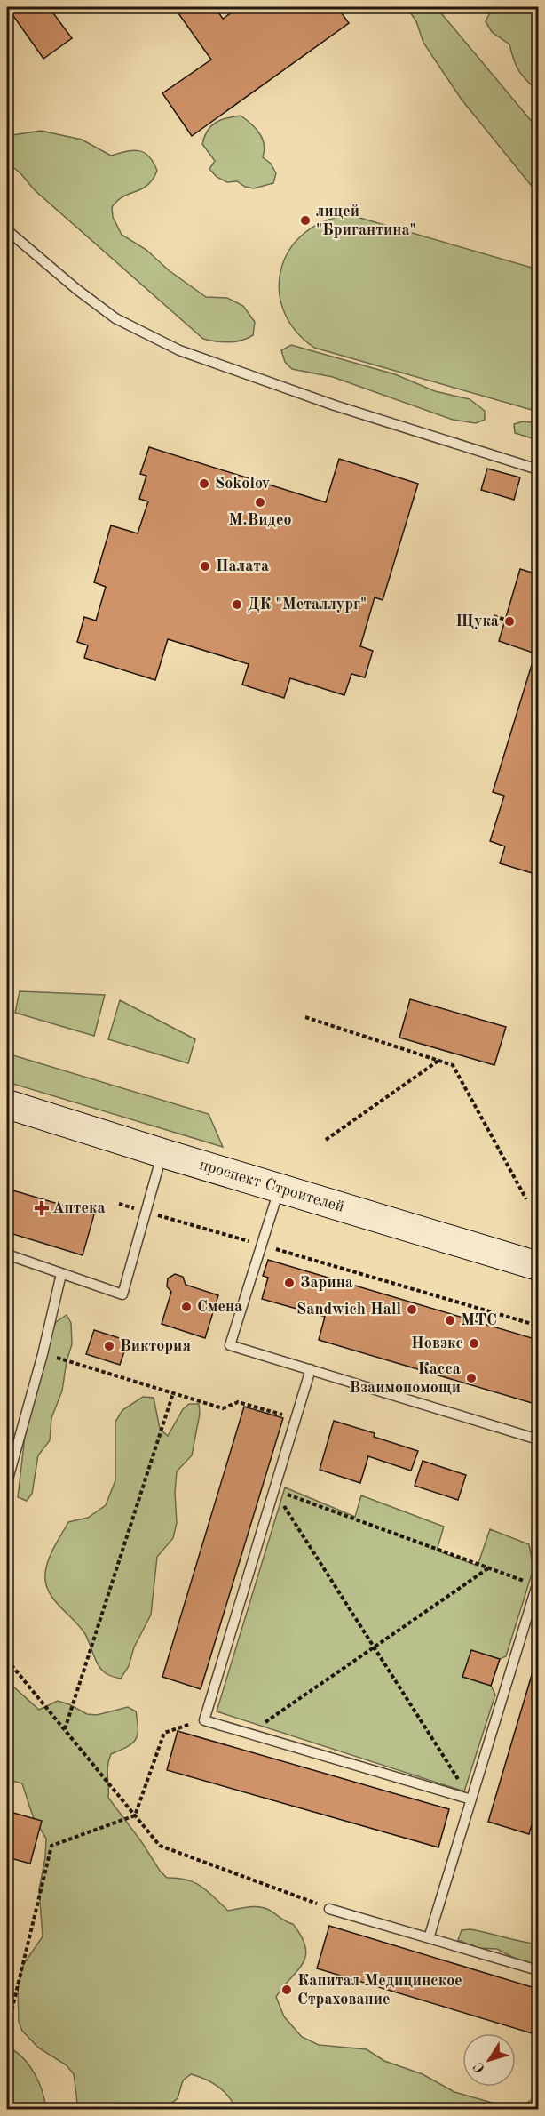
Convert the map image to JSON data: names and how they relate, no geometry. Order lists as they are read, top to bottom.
{
  "streets": {
    "street": ["проспект Строителей"]
  },
  "places": {
    "other": [
      "лицей \"Бригантина\"",
      "Sokolov",
      "М.Видео",
      "Палата",
      "ДК \"Металлург\"",
      "Щука",
      "Зарина",
      "Смена",
      "Sandwich Hall",
      "МТС",
      "Новэкс",
      "Виктория",
      "Касса Взаимопомощи",
      "Капитал Медицинское Страхование"
    ],
    "health": ["Аптека"]
  },
  "north": "bottom left"
}
